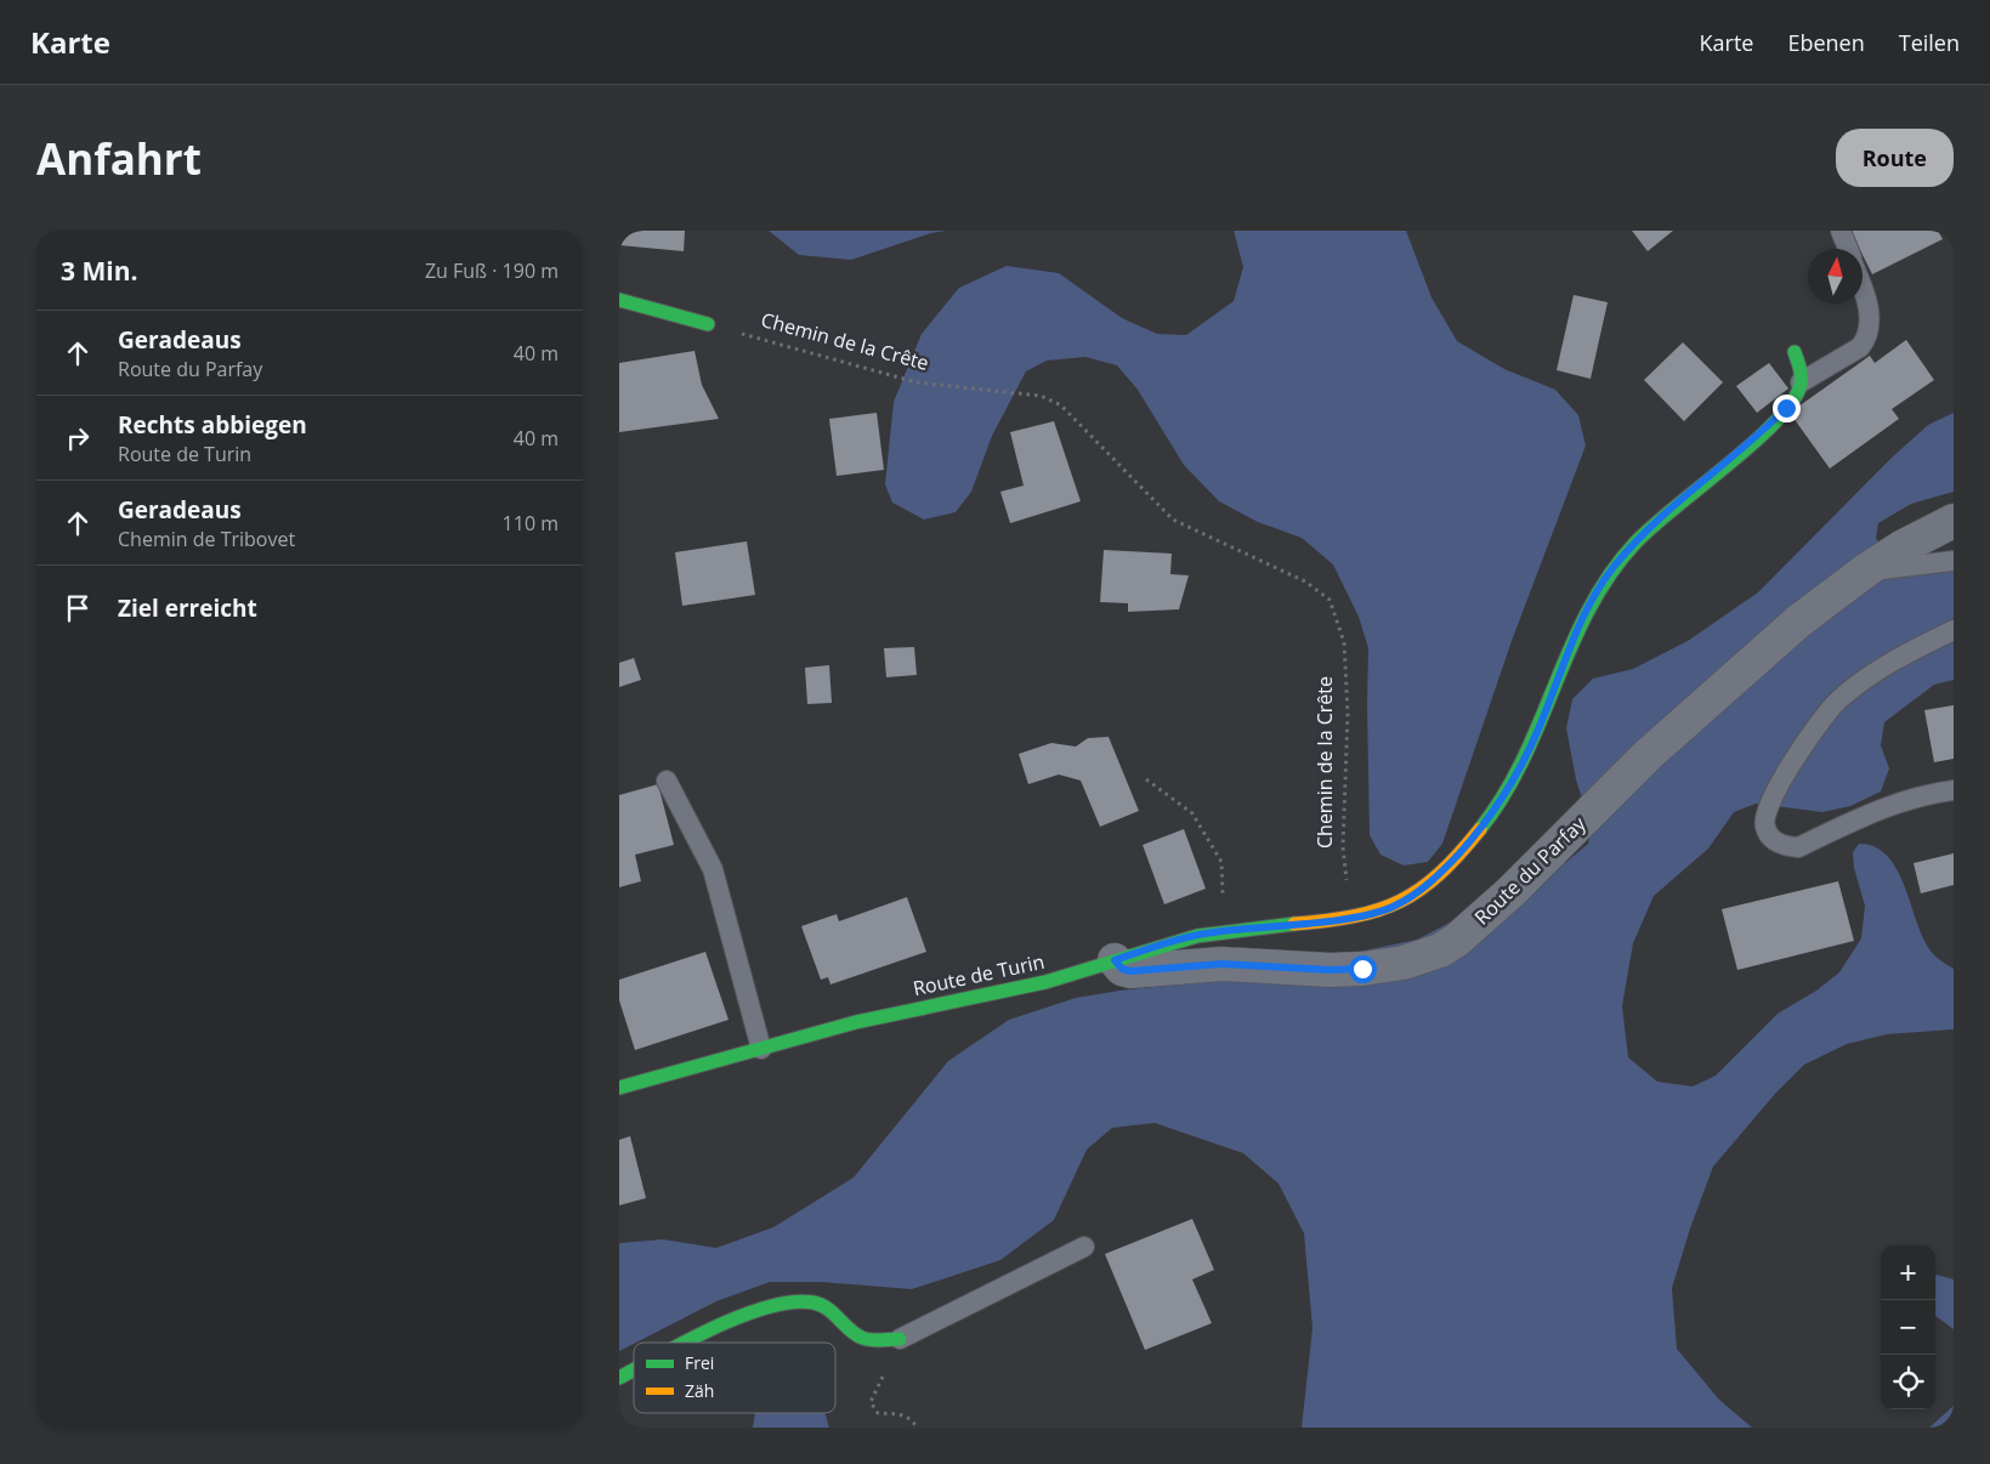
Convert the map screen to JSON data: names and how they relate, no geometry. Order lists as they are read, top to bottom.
{
  "streets": {
    "street": ["Route du Parfay", "Route de Turin"],
    "path": ["Chemin de la Crête"]
  },
  "crossings": [
    ["Chemin de la Crête", "Route de Turin"],
    ["Route du Parfay", "Route de Turin"]
  ],
  "legend": ["Frei", "Zäh"],
  "north": "top",
  "page": {
    "header": "Karte",
    "nav": ["Karte", "Ebenen", "Teilen"],
    "buttons": "Route",
    "title": "Anfahrt",
    "heading": ["3 Min.", "Zu Fuß · 190 m"],
    "list": [
      ["Geradeaus", "Route du Parfay", "40 m"],
      ["Rechts abbiegen", "Route de Turin", "40 m"],
      ["Geradeaus", "Chemin de Tribovet", "110 m"],
      "Ziel erreicht"
    ],
    "map_buttons": ["+", "−"]
  }
}
